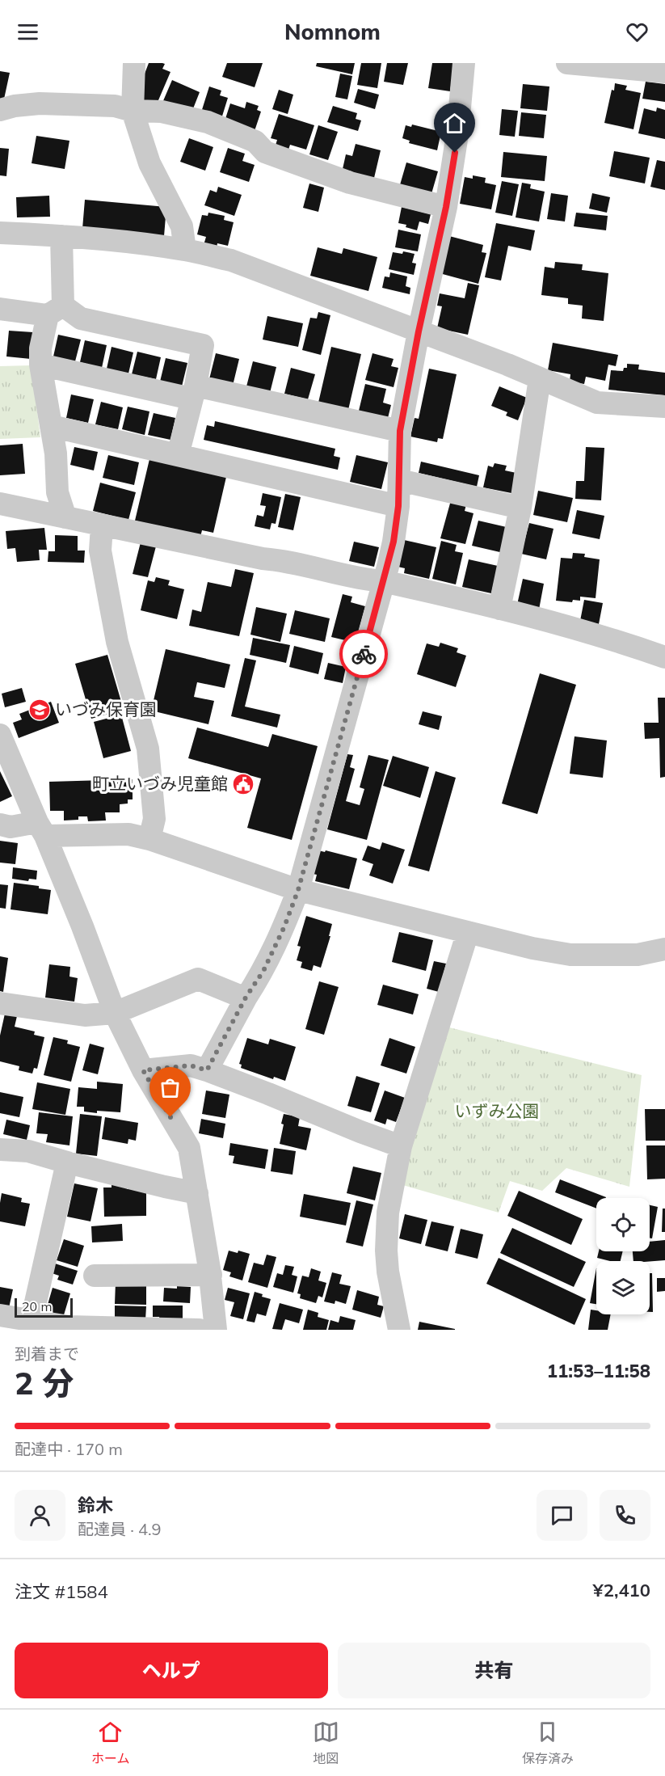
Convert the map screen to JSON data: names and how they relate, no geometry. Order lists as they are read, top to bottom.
{
  "parks": ["いずみ公園"],
  "places": {
    "school or university": ["いづみ保育園"],
    "public building": ["町立いづみ児童館"]
  },
  "scale_bar": "20 m",
  "page": {
    "header": "Nomnom",
    "scale": "20 m",
    "heading": ["2 分", "到着まで", "11:53–11:58"],
    "panel": [
      "鈴木",
      "配達員 · 4.9",
      "注文 #1584",
      "¥2,410"
    ],
    "bar": "配達中 · 170 m",
    "buttons": ["ヘルプ", "共有"],
    "tabs": ["ホーム", "地図", "保存済み"]
  }
}
